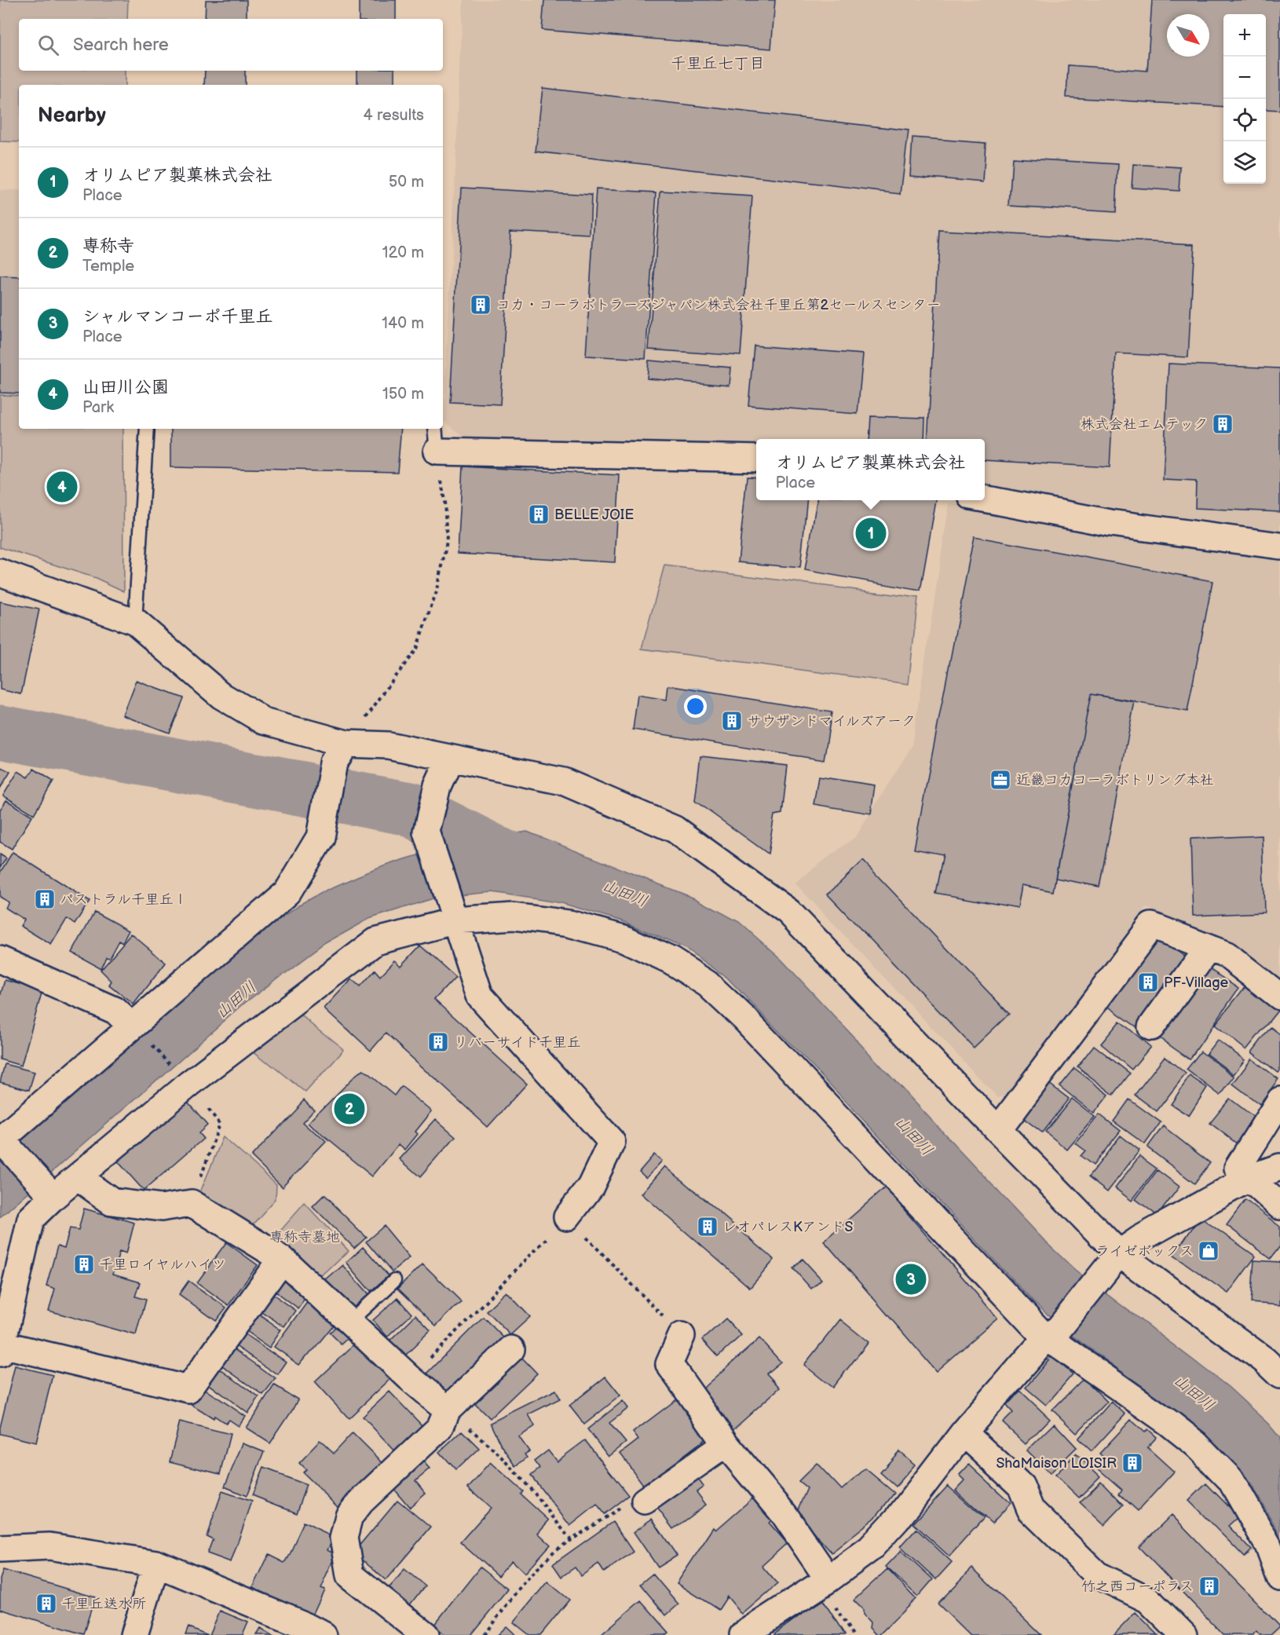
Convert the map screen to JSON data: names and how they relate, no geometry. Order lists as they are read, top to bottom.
{
  "districts": ["千里丘七丁目"],
  "water": ["山田川"],
  "parks": ["専称寺墓地"],
  "places": {
    "building": [
      "コカ・コーラボトラーズジャパン株式会社千里丘第2セールスセンター",
      "株式会社エムテック",
      "BELLE JOIE",
      "サウザンドマイルズアーク",
      "パストラル千里丘Ⅰ",
      "PF-Village",
      "リバーサイド千里丘",
      "レオパレスKアンドS",
      "千里ロイヤルハイツ",
      "ShaMaison LOISIR",
      "竹之西コーポラス",
      "千里丘送水所"
    ],
    "office": ["近畿コカコーラボトリング本社"],
    "shop": ["ライゼボックス"]
  },
  "north": "bottom right",
  "page": {
    "map_buttons": ["+", "−"],
    "search": "Search here",
    "heading": ["Nearby", "4 results"],
    "list": [
      {
        "mark": "1",
        "name": "オリムピア製菓株式会社",
        "note": "Place",
        "value": "50 m"
      },
      {
        "mark": "2",
        "name": "専称寺",
        "note": "Temple",
        "value": "120 m"
      },
      {
        "mark": "3",
        "name": "シャルマンコーポ千里丘",
        "note": "Place",
        "value": "140 m"
      },
      {
        "mark": "4",
        "name": "山田川公園",
        "note": "Park",
        "value": "150 m"
      }
    ],
    "popup": ["オリムピア製菓株式会社", "Place"],
    "pins": [
      "4",
      "1",
      "2",
      "3"
    ]
  }
}
